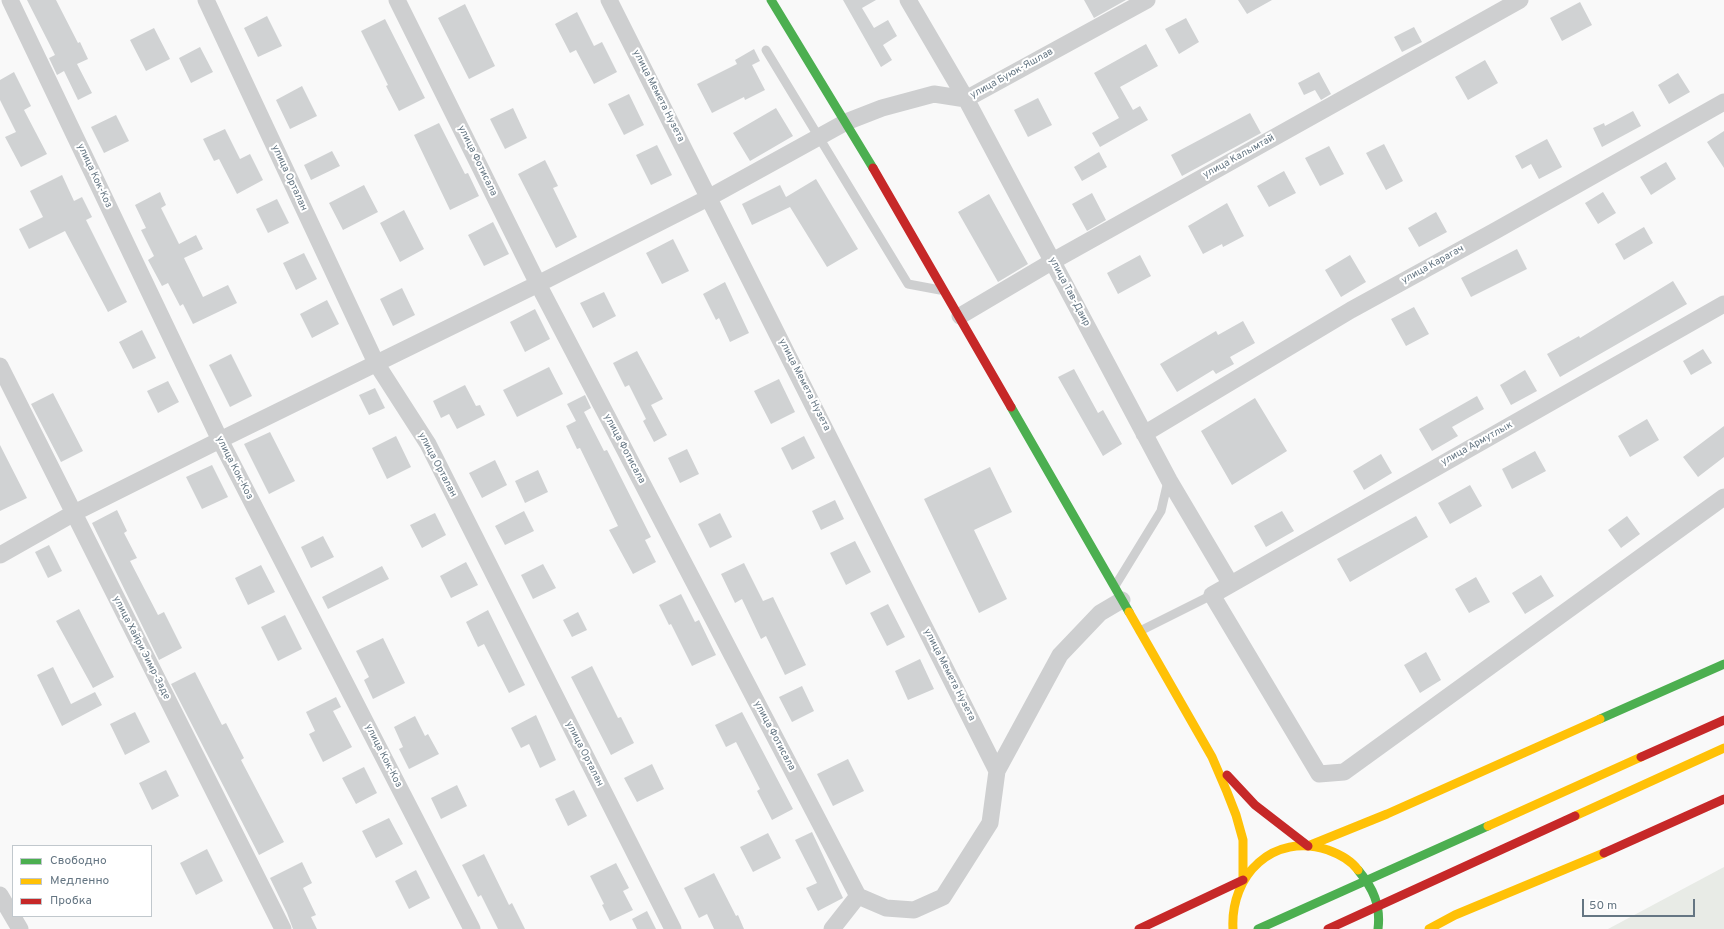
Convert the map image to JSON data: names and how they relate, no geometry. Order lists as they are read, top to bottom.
{
  "streets": {
    "street": [
      "улица Буюк-Яшлав",
      "улица Мемета Нузета",
      "улица Калымтай",
      "улица Фотисала",
      "улица Кок-Коз",
      "улица Орталан",
      "улица Карагач",
      "улица Тав-Даир",
      "улица Армутлык",
      "улица Хайри Эимр-Заде"
    ]
  },
  "crossings": [
    ["улица Буюк-Яшлав", "улица Мемета Нузета"],
    ["улица Буюк-Яшлав", "улица Фотисала"],
    ["улица Буюк-Яшлав", "улица Кок-Коз"],
    ["улица Буюк-Яшлав", "улица Орталан"],
    ["улица Буюк-Яшлав", "улица Тав-Даир"],
    ["улица Буюк-Яшлав", "улица Хайри Эимр-Заде"],
    ["улица Калымтай", "улица Тав-Даир"],
    ["улица Карагач", "улица Тав-Даир"],
    ["улица Тав-Даир", "улица Армутлык"]
  ],
  "legend": ["Свободно", "Медленно", "Пробка"],
  "scale_bar": "50 m"
}
